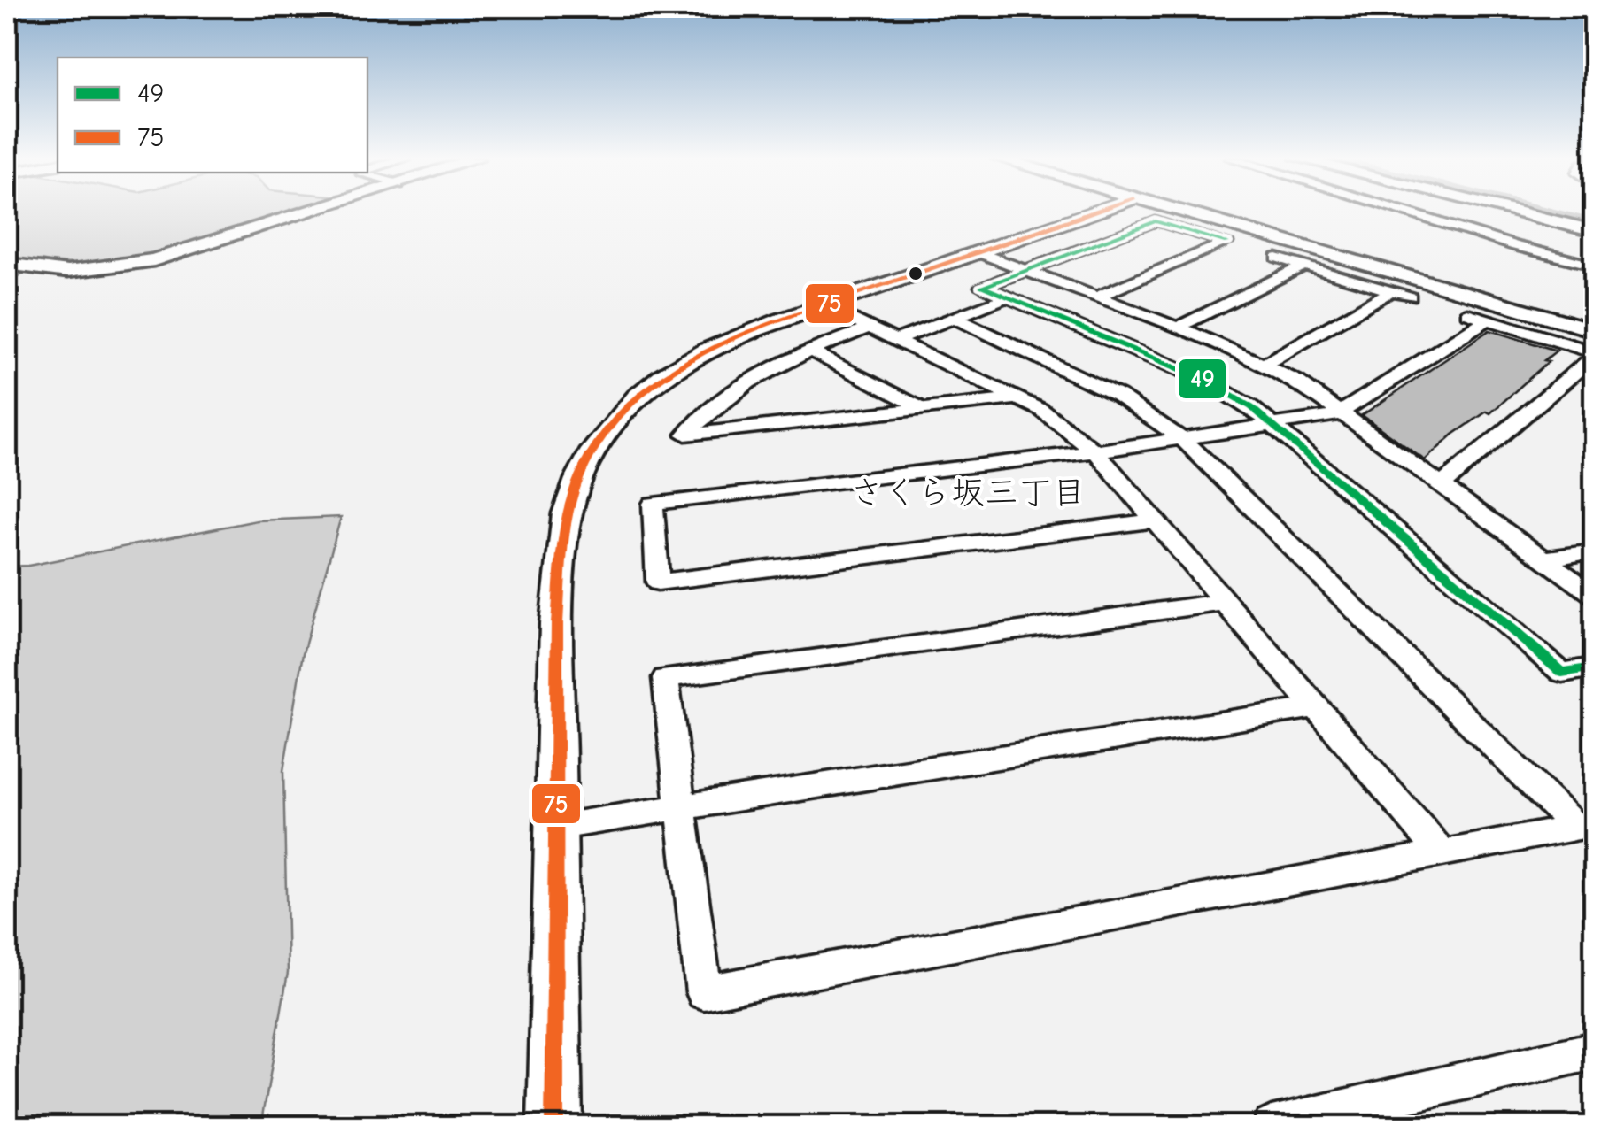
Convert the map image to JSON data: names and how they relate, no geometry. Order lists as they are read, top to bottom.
{
  "districts": ["さくら坂三丁目"],
  "lines": ["transit line 75", "transit line 49"],
  "legend": ["49", "75"]
}
